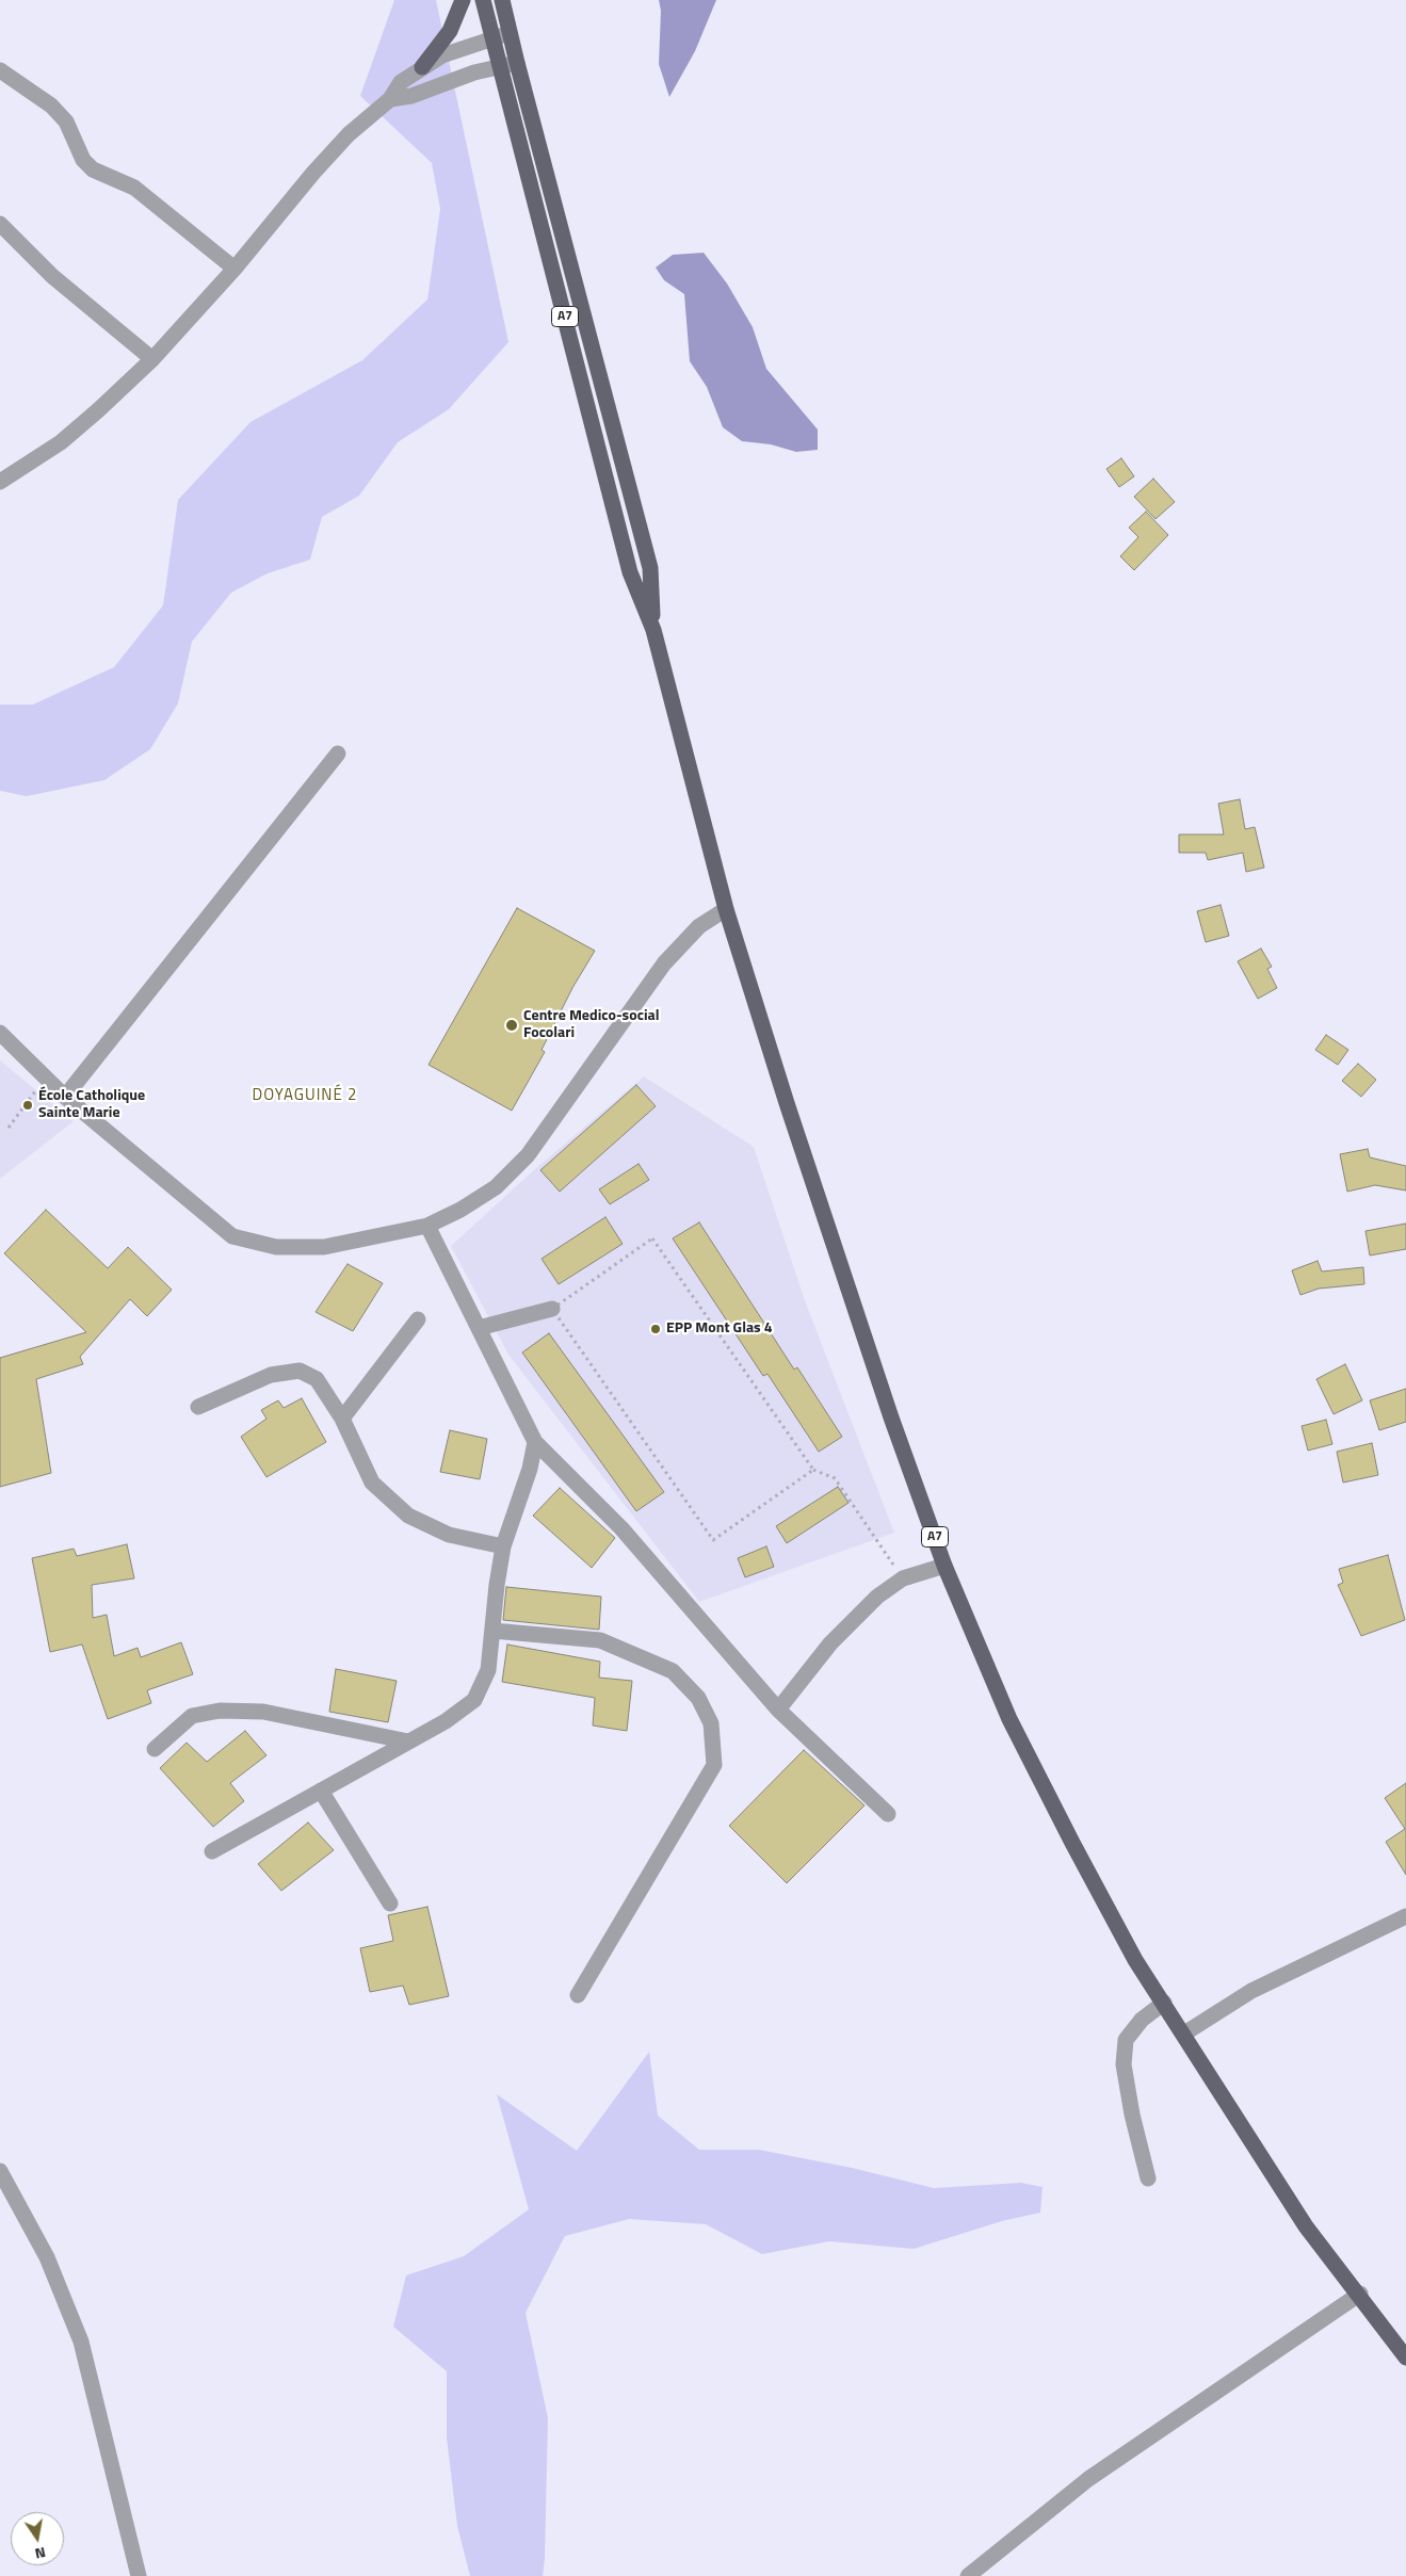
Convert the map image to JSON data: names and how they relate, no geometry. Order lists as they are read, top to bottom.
{
  "streets": {
    "main road": ["A7"]
  },
  "districts": ["DOYAGUINÉ 2"],
  "places": ["Centre Medico-social Focolari", "École Catholique Sainte Marie", "EPP Mont Glas 4"],
  "north": "bottom"
}
